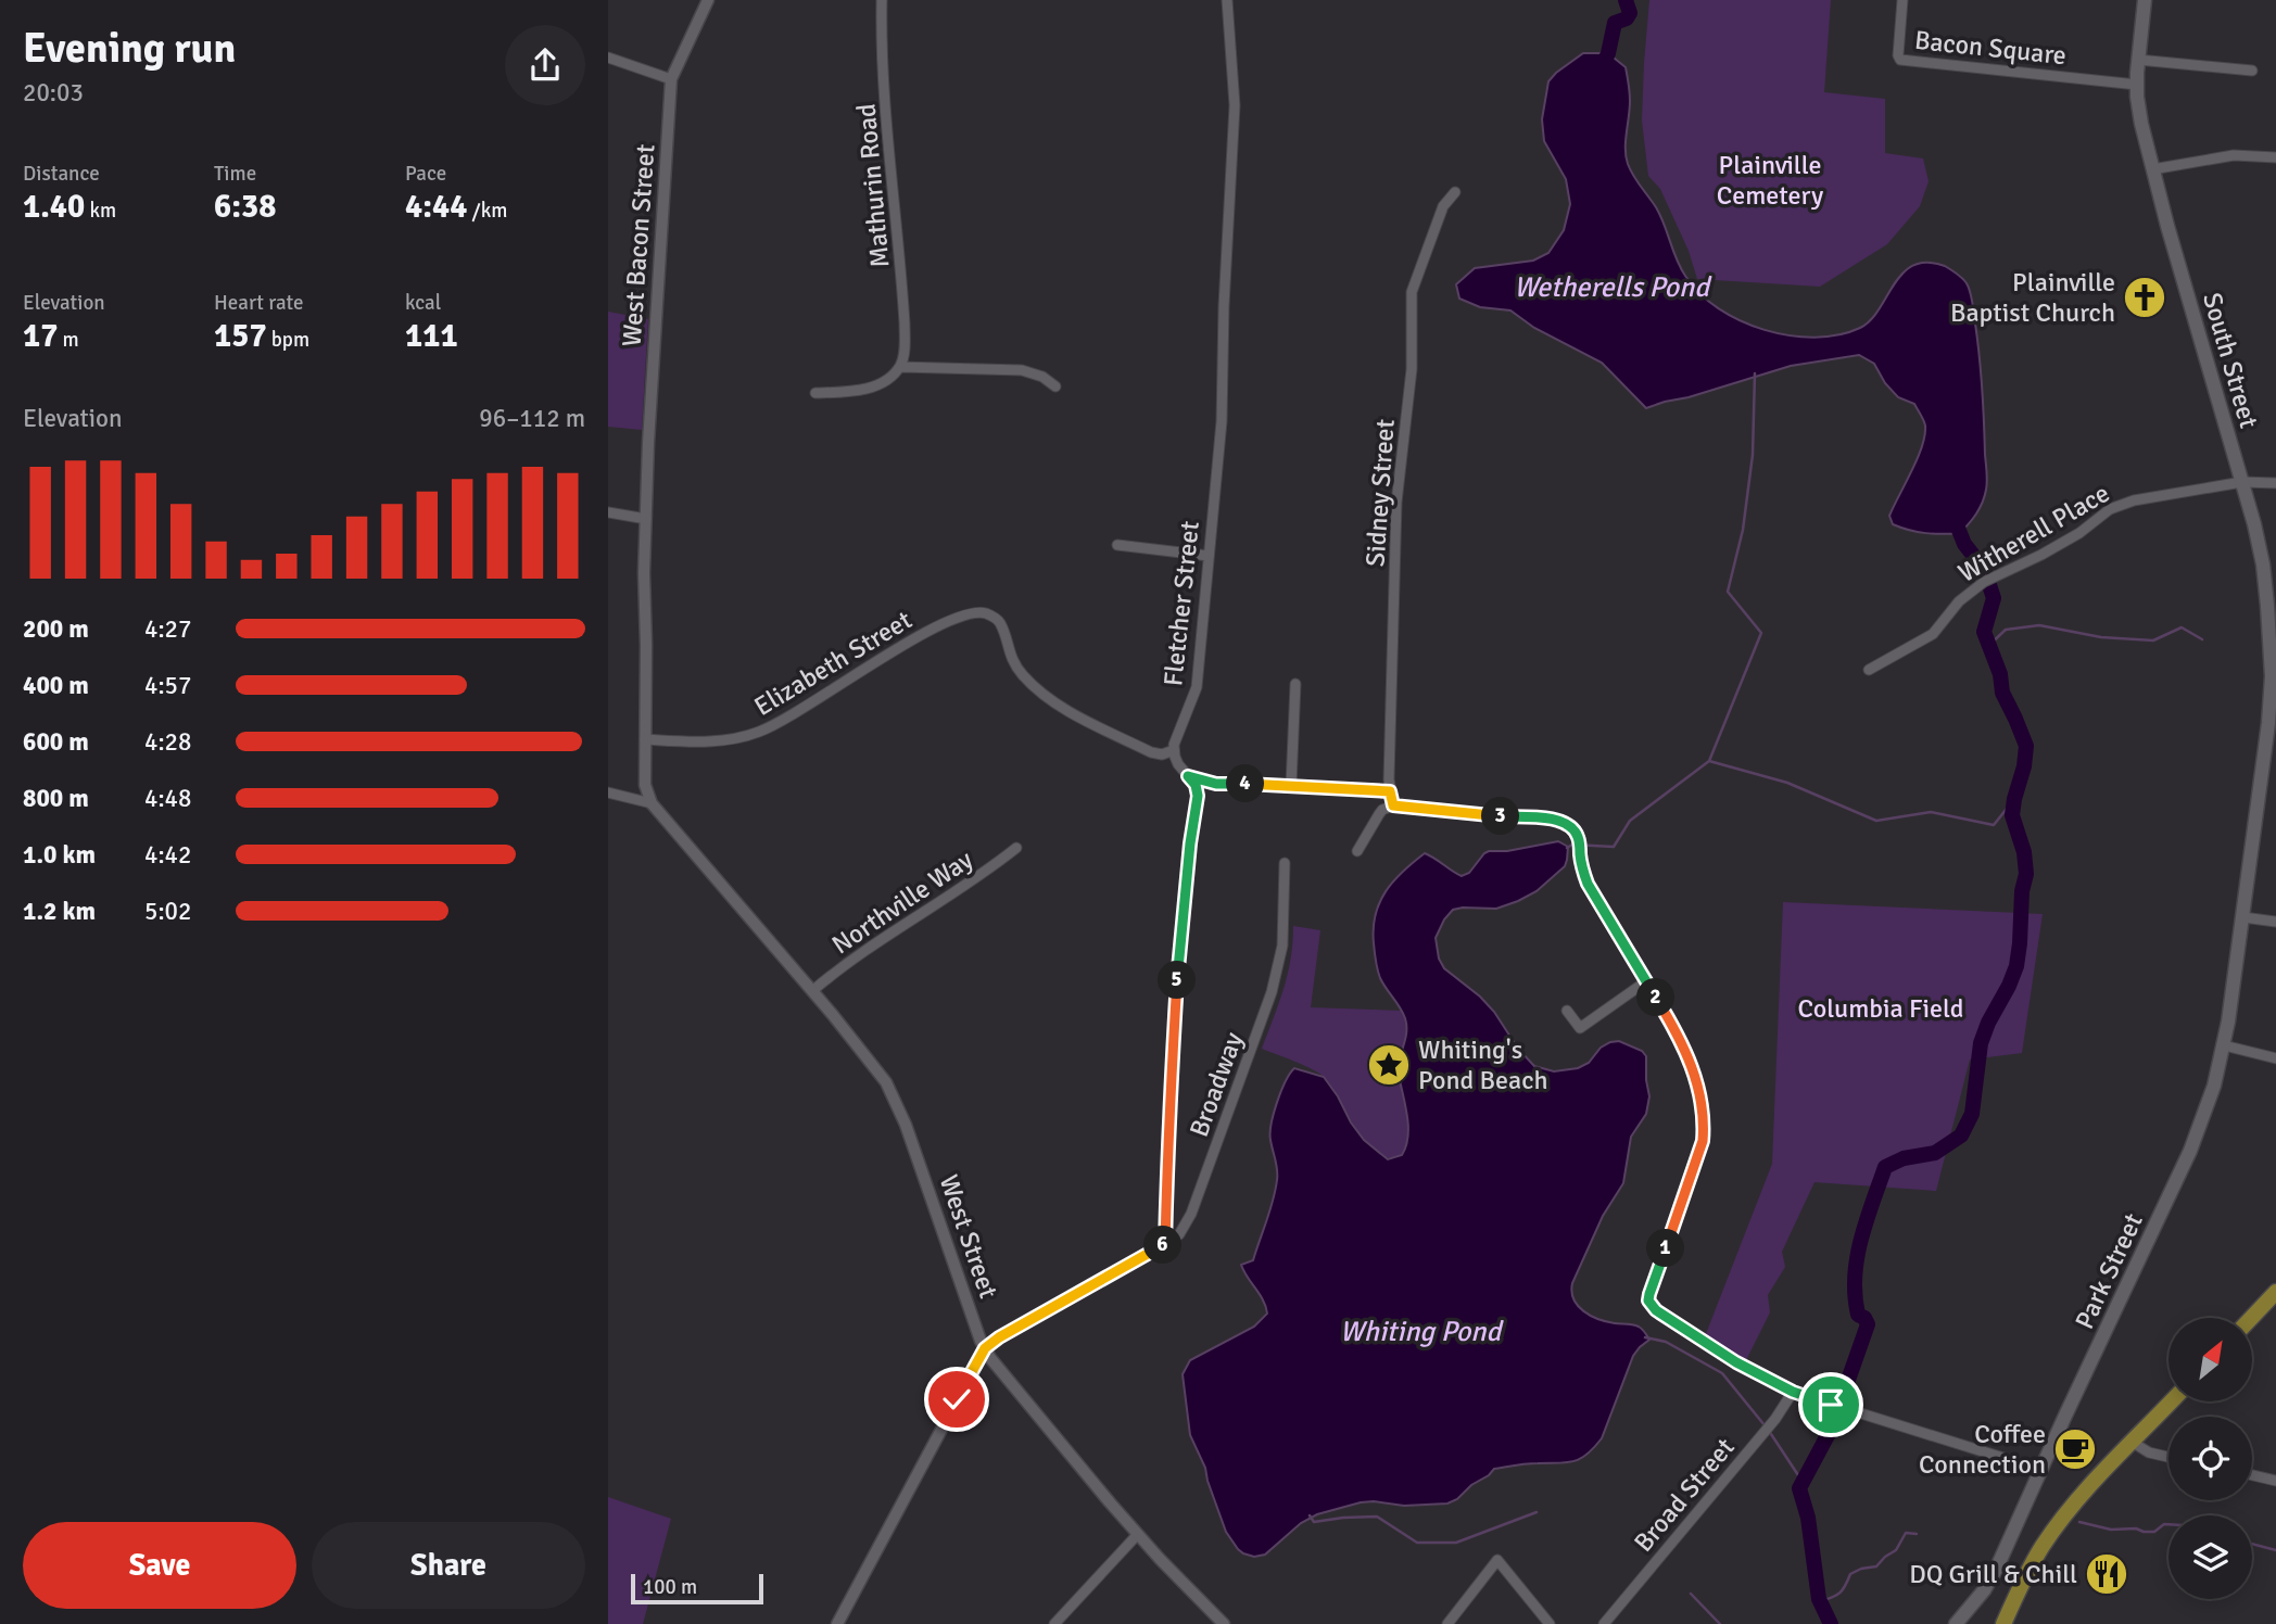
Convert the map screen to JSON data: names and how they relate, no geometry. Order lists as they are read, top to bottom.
{
  "streets": {
    "main road": ["South Street", "Park Street"],
    "street": [
      "Bacon Square",
      "Mathurin Road",
      "West Bacon Street",
      "Sidney Street",
      "Witherell Place",
      "Fletcher Street",
      "Elizabeth Street",
      "Northville Way",
      "Broadway",
      "West Street",
      "Broad Street"
    ]
  },
  "crossings": [
    ["Bacon Square", "South Street"],
    ["West Bacon Street", "Elizabeth Street"],
    ["West Bacon Street", "West Street"],
    ["South Street", "Witherell Place"],
    ["South Street", "Park Street"],
    ["Fletcher Street", "Elizabeth Street"],
    ["Northville Way", "West Street"],
    ["Broadway", "West Street"]
  ],
  "water": ["Wetherells Pond", "Whiting Pond"],
  "parks": ["Plainville Cemetery", "Columbia Field"],
  "places": {
    "church": ["Plainville Baptist Church"],
    "place": ["Whiting's Pond Beach"],
    "cafe": ["Coffee Connection"],
    "restaurant": ["DQ Grill & Chill"]
  },
  "scale_bar": "100 m",
  "north": "top right",
  "page": {
    "heading": ["Evening run", "20:03"],
    "stats": [
      ["Distance", "1.40 km"],
      ["Time", "6:38"],
      ["Pace", "4:44 /km"],
      ["Elevation", "17 m"],
      ["Heart rate", "157 bpm"],
      ["kcal", "111"]
    ],
    "chart": ["Elevation", "96–112 m"],
    "list": [
      {
        "name": "200 m",
        "note": "4:27"
      },
      {
        "name": "400 m",
        "note": "4:57"
      },
      {
        "name": "600 m",
        "note": "4:28"
      },
      {
        "name": "800 m",
        "note": "4:48"
      },
      {
        "name": "1.0 km",
        "note": "4:42"
      },
      {
        "name": "1.2 km",
        "note": "5:02"
      }
    ],
    "pins": [
      "4",
      "3",
      "5",
      "2",
      "6",
      "1"
    ],
    "buttons": ["Save", "Share"],
    "scale": "100 m"
  }
}
